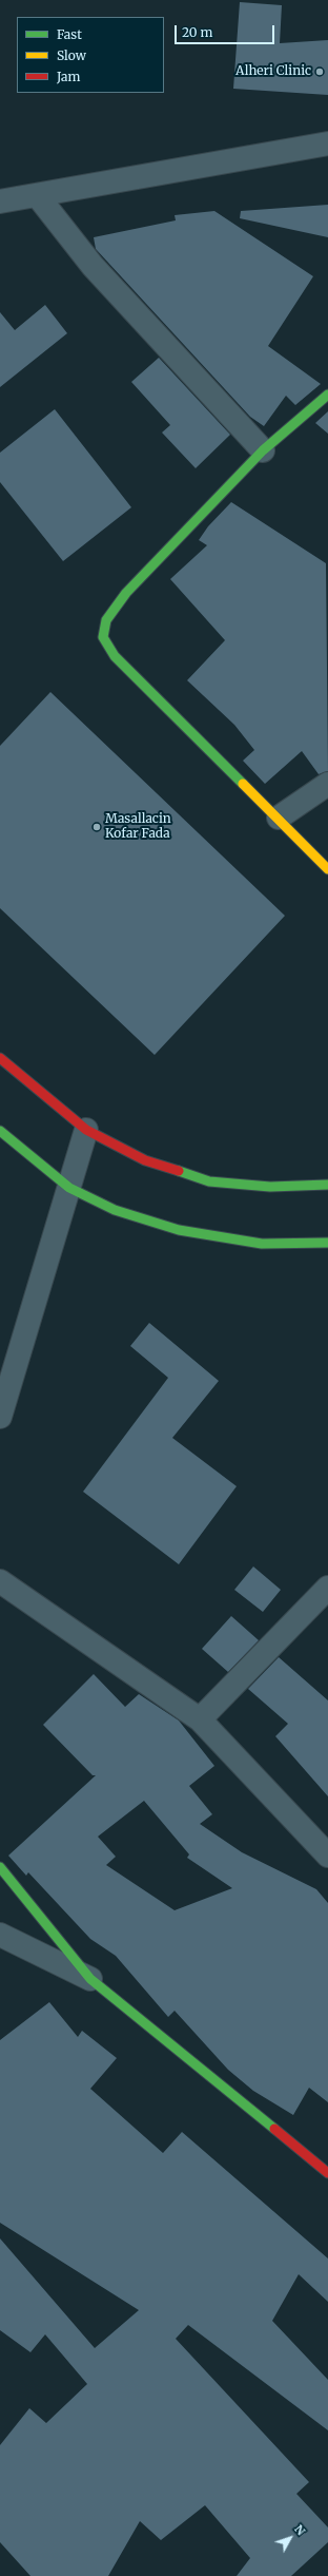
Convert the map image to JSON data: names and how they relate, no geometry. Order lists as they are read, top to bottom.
{
  "places": ["Alheri Clinic", "Masallacin Kofar Fada"],
  "legend": ["Fast", "Slow", "Jam"],
  "scale_bar": "20 m",
  "north": "top right"
}
